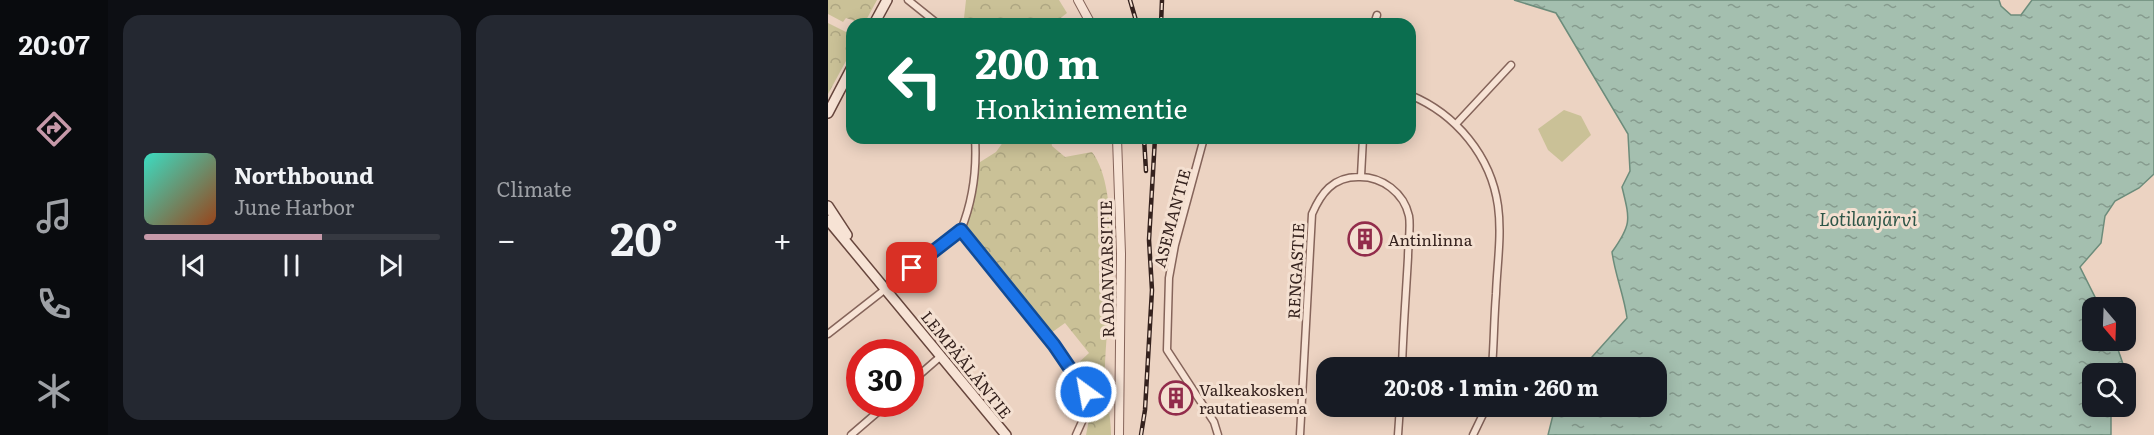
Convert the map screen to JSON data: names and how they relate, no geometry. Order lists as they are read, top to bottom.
{
  "streets": {
    "main road": ["LEMPÄÄLÄNTIE"],
    "street": ["ASEMANTIE", "RADANVARSITIE", "RENGASTIE"]
  },
  "water": ["Lotilanjärvi"],
  "places": {
    "building": ["Antinlinna", "Valkeakosken rautatieasema"]
  },
  "north": "bottom",
  "page": {
    "tabs": "20:07",
    "tile": "Climate",
    "turn": ["200 m", "Honkiniementie"],
    "song": ["Northbound", "June Harbor"],
    "heat": ["−", "20°", "+"],
    "limit": "30",
    "trip": "20:08 · 1 min · 260 m"
  }
}
